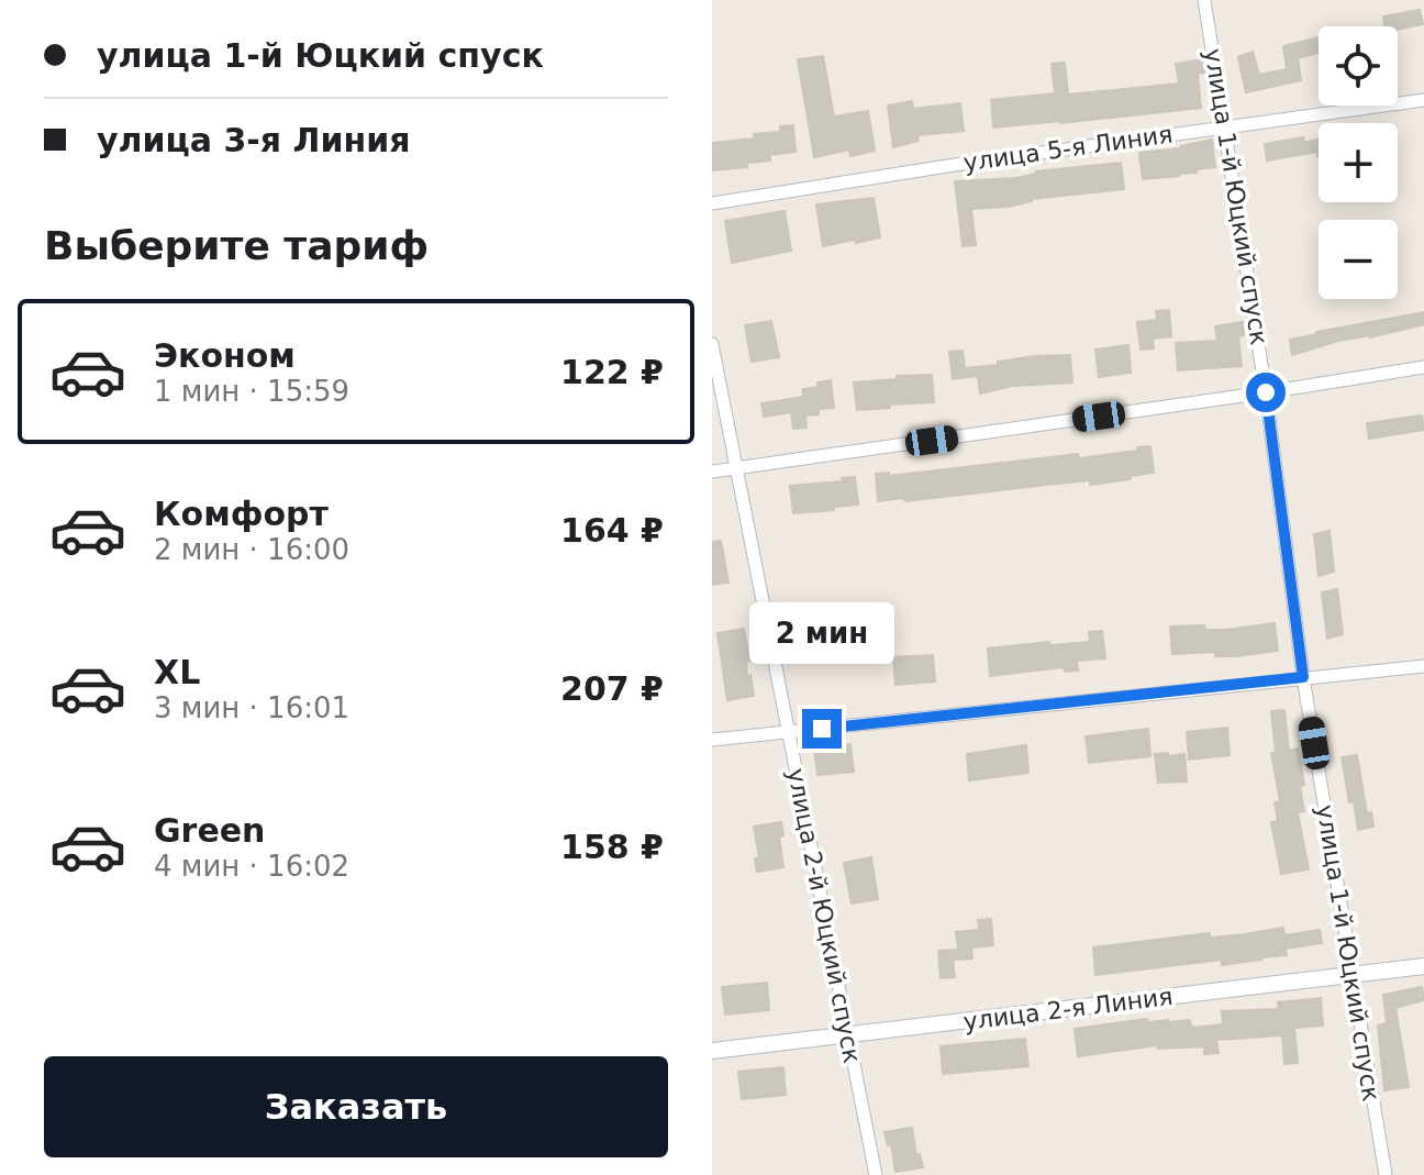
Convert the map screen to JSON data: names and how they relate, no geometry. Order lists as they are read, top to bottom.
{
  "streets": {
    "street": [
      "улица 5-я Линия",
      "улица 1-й Юцкий спуск",
      "улица 2-й Юцкий спуск",
      "улица 2-я Линия"
    ]
  },
  "crossings": [
    ["улица 5-я Линия", "улица 1-й Юцкий спуск"],
    ["улица 1-й Юцкий спуск", "улица 2-я Линия"],
    ["улица 2-й Юцкий спуск", "улица 2-я Линия"]
  ],
  "page": {
    "banner": ["улица 1-й Юцкий спуск", "улица 3-я Линия"],
    "map_buttons": ["+", "−"],
    "heading": "Выберите тариф",
    "list": [
      {
        "name": "Эконом",
        "note": "1 мин · 15:59",
        "value": "122 ₽"
      },
      {
        "name": "Комфорт",
        "note": "2 мин · 16:00",
        "value": "164 ₽"
      },
      {
        "name": "XL",
        "note": "3 мин · 16:01",
        "value": "207 ₽"
      },
      {
        "name": "Green",
        "note": "4 мин · 16:02",
        "value": "158 ₽"
      }
    ],
    "bubble": "2 мин",
    "buttons": "Заказать"
  }
}
